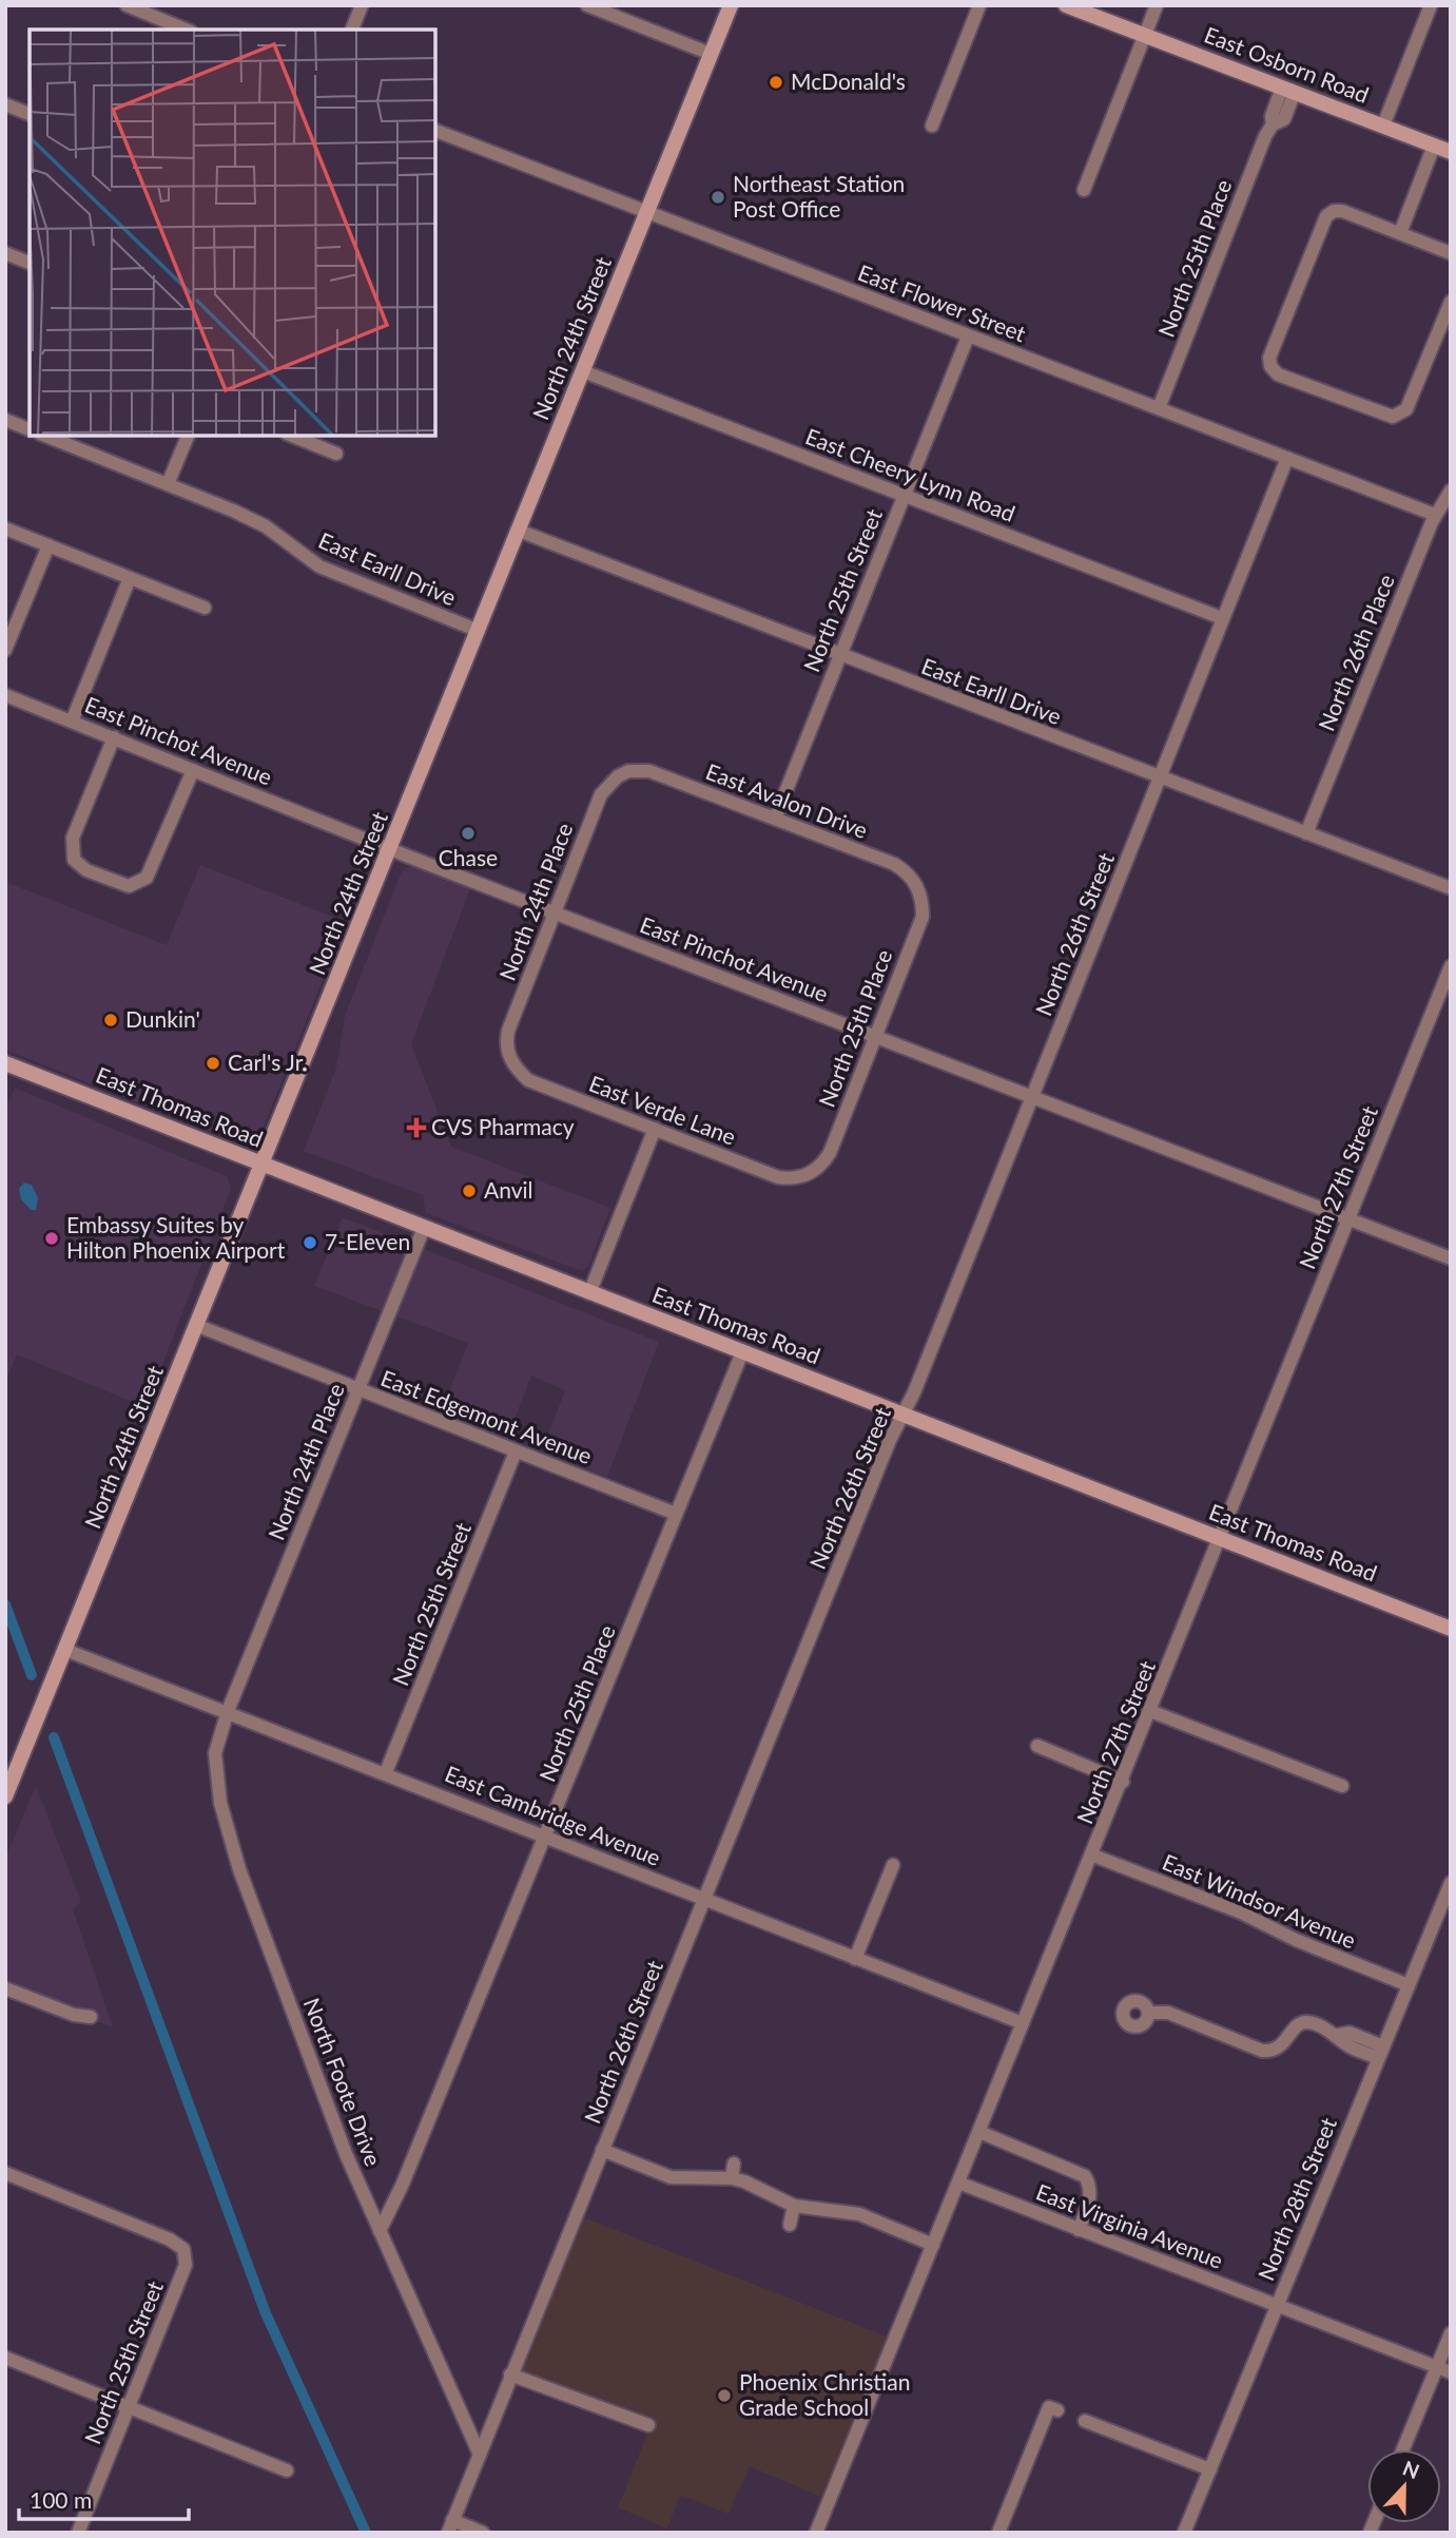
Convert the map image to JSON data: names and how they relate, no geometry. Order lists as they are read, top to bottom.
{
  "streets": {
    "main road": ["East Osborn Road", "North 24th Street", "East Thomas Road"],
    "street": [
      "North 25th Place",
      "East Flower Street",
      "East Cheery Lynn Road",
      "East Earll Drive",
      "North 25th Street",
      "North 26th Place",
      "East Pinchot Avenue",
      "East Avalon Drive",
      "North 24th Place",
      "North 26th Street",
      "East Verde Lane",
      "North 27th Street",
      "East Edgemont Avenue",
      "East Cambridge Avenue",
      "East Windsor Avenue",
      "North Foote Drive",
      "North 28th Street",
      "East Virginia Avenue"
    ]
  },
  "crossings": [
    ["East Osborn Road", "North 25th Place"],
    ["North 25th Place", "East Flower Street"],
    ["North 25th Place", "East Pinchot Avenue"],
    ["North 25th Place", "East Avalon Drive"],
    ["North 25th Place", "East Thomas Road"],
    ["North 25th Place", "East Verde Lane"],
    ["North 25th Place", "East Edgemont Avenue"],
    ["North 25th Place", "East Cambridge Avenue"],
    ["North 25th Place", "North Foote Drive"],
    ["East Flower Street", "North 24th Street"],
    ["East Flower Street", "North 25th Street"],
    ["East Flower Street", "North 26th Place"],
    ["East Flower Street", "North 26th Street"],
    ["North 24th Street", "East Cheery Lynn Road"],
    ["North 24th Street", "East Earll Drive"],
    ["North 24th Street", "East Pinchot Avenue"],
    ["North 24th Street", "East Thomas Road"],
    ["North 24th Street", "East Edgemont Avenue"],
    ["North 24th Street", "East Cambridge Avenue"],
    ["East Cheery Lynn Road", "North 25th Street"],
    ["East Cheery Lynn Road", "North 26th Street"],
    ["East Earll Drive", "North 25th Street"],
    ["East Earll Drive", "North 26th Place"],
    ["East Earll Drive", "North 26th Street"],
    ["North 25th Street", "East Avalon Drive"],
    ["North 25th Street", "East Edgemont Avenue"],
    ["North 25th Street", "East Cambridge Avenue"],
    ["East Pinchot Avenue", "North 24th Place"],
    ["East Pinchot Avenue", "North 26th Street"],
    ["East Pinchot Avenue", "North 27th Street"],
    ["East Avalon Drive", "North 24th Place"],
    ["North 24th Place", "East Thomas Road"],
    ["North 24th Place", "East Verde Lane"],
    ["North 24th Place", "East Edgemont Avenue"],
    ["North 24th Place", "East Cambridge Avenue"],
    ["North 24th Place", "North Foote Drive"],
    ["North 26th Street", "East Thomas Road"],
    ["North 26th Street", "East Cambridge Avenue"],
    ["North 26th Street", "North Foote Drive"],
    ["East Thomas Road", "North 27th Street"],
    ["North 27th Street", "East Cambridge Avenue"],
    ["North 27th Street", "East Windsor Avenue"],
    ["North 27th Street", "East Virginia Avenue"],
    ["East Cambridge Avenue", "North Foote Drive"],
    ["East Windsor Avenue", "North 28th Street"],
    ["North 28th Street", "East Virginia Avenue"]
  ],
  "places": {
    "other": [
      "McDonald's",
      "Northeast Station Post Office",
      "Chase",
      "Dunkin'",
      "Carl's Jr.",
      "Anvil",
      "Embassy Suites by Hilton Phoenix Airport",
      "7-Eleven",
      "Phoenix Christian Grade School"
    ],
    "health": ["CVS Pharmacy"]
  },
  "scale_bar": "100 m",
  "north": "top"
}
